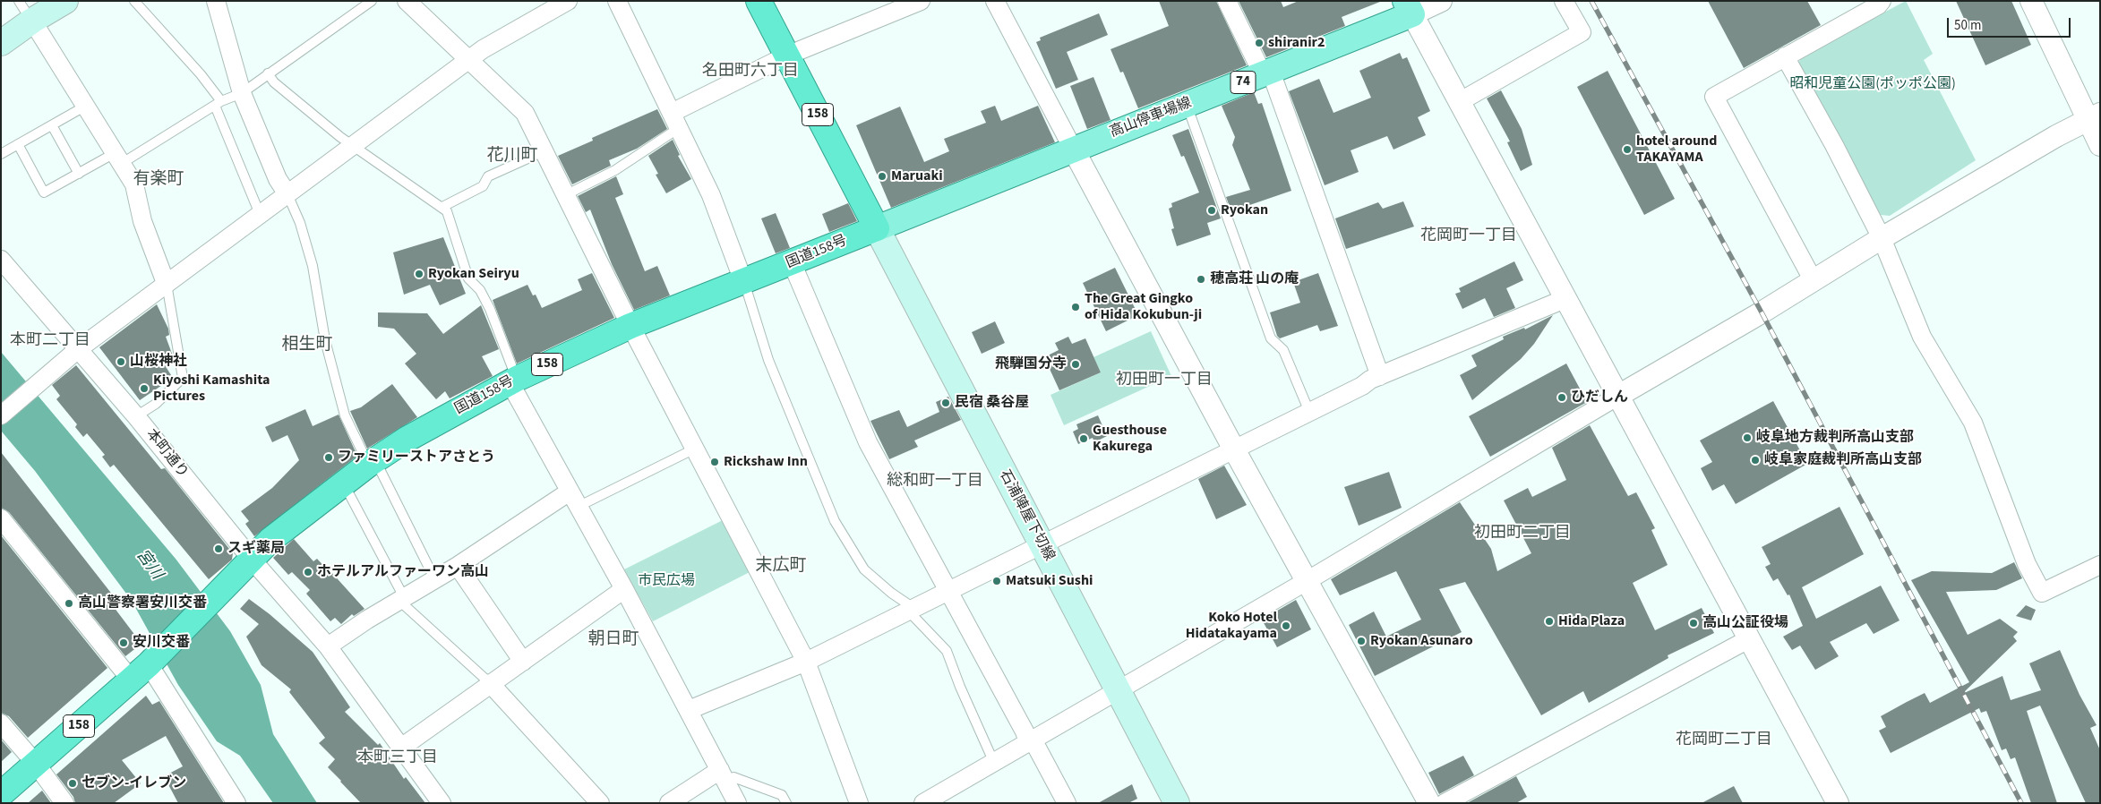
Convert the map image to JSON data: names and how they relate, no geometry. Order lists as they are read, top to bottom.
{
  "streets": {
    "highway": ["158", "国道158号"],
    "main road": ["74", "高山停車場線", "石浦陣屋下切線"],
    "street": ["本町通り"]
  },
  "crossings": [
    ["158", "高山停車場線"],
    ["158", "国道158号"],
    ["158", "石浦陣屋下切線"],
    ["高山停車場線", "国道158号"],
    ["高山停車場線", "石浦陣屋下切線"],
    ["国道158号", "本町通り"],
    ["国道158号", "石浦陣屋下切線"]
  ],
  "districts": [
    "名田町六丁目",
    "花川町",
    "有楽町",
    "花岡町一丁目",
    "本町二丁目",
    "相生町",
    "初田町一丁目",
    "総和町一丁目",
    "初田町二丁目",
    "末広町",
    "朝日町",
    "花岡町二丁目",
    "本町三丁目"
  ],
  "water": ["宮川"],
  "parks": ["昭和児童公園(ポッポ公園)", "市民広場"],
  "places": [
    "shiranir2",
    "hotel around TAKAYAMA",
    "Maruaki",
    "Ryokan",
    "Ryokan Seiryu",
    "穂高荘 山の庵",
    "The Great Gingko of Hida Kokubun-ji",
    "山桜神社",
    "飛騨国分寺",
    "Kiyoshi Kamashita Pictures",
    "ひだしん",
    "民宿 桑谷屋",
    "岐阜地方裁判所高山支部",
    "Guesthouse Kakurega",
    "ファミリーストアさとう",
    "岐阜家庭裁判所高山支部",
    "Rickshaw Inn",
    "スギ薬局",
    "ホテルアルファーワン高山",
    "Matsuki Sushi",
    "高山警察署安川交番",
    "Hida Plaza",
    "高山公証役場",
    "Koko Hotel Hidatakayama",
    "Ryokan Asunaro",
    "安川交番",
    "セブン-イレブン"
  ],
  "scale_bar": "50 m"
}
